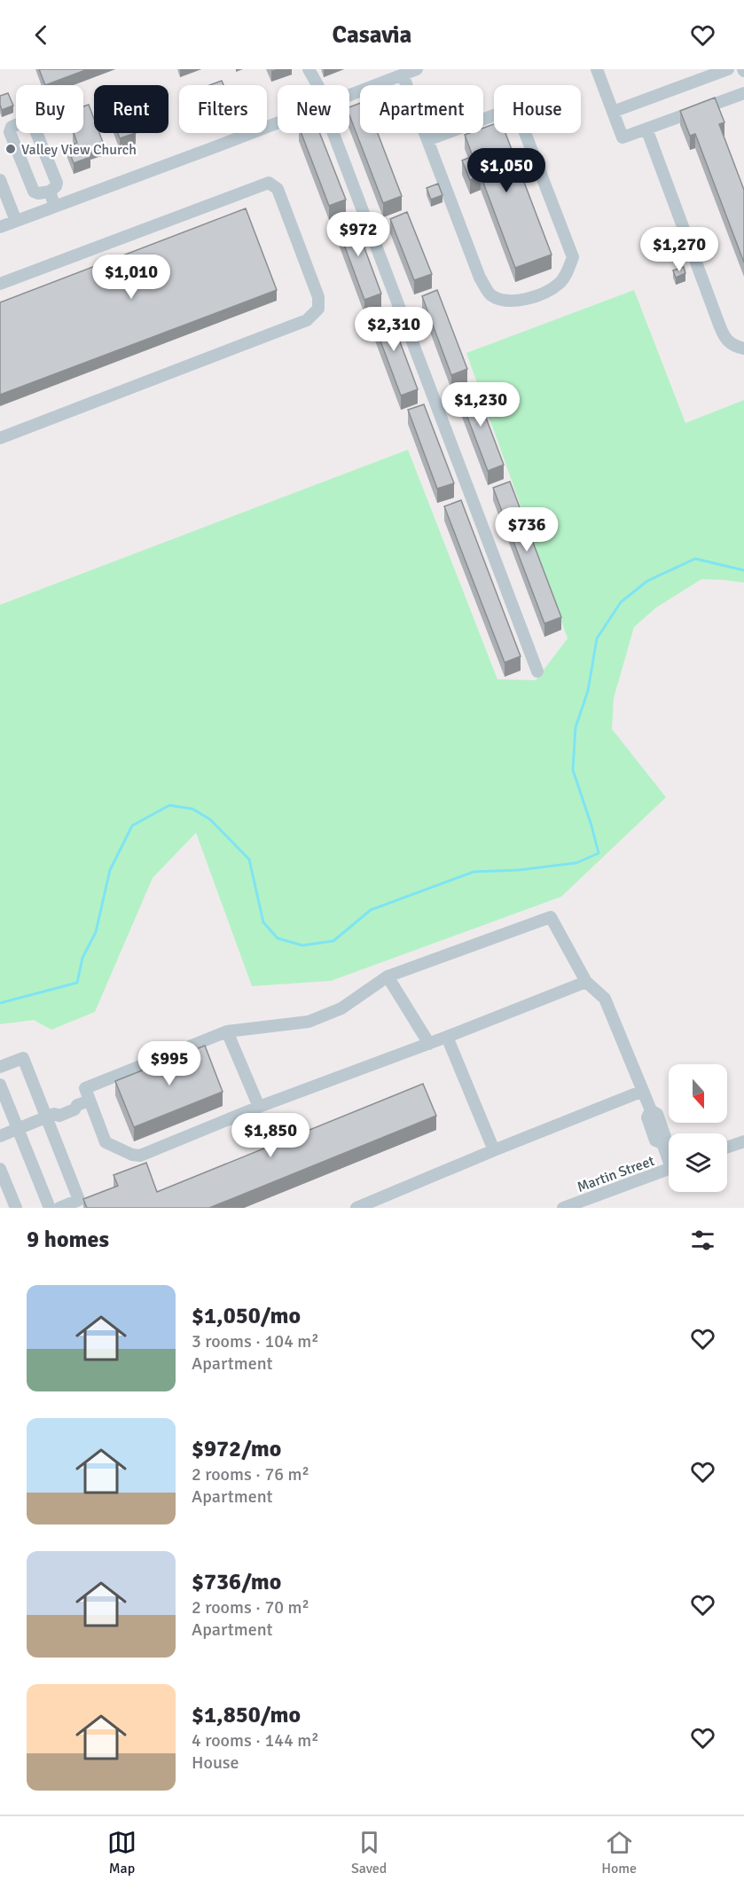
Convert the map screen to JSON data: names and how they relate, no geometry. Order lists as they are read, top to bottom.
{
  "streets": {
    "street": ["Martin Street"]
  },
  "places": ["Valley View Church"],
  "north": "bottom",
  "page": {
    "header": "Casavia",
    "chip": [
      "Buy",
      "Rent",
      "Filters",
      "New",
      "Apartment",
      "House"
    ],
    "price": [
      "$1,050",
      "$972",
      "$1,270",
      "$1,010",
      "$2,310",
      "$1,230",
      "$736",
      "$995",
      "$1,850"
    ],
    "heading": "9 homes",
    "list": [
      {
        "name": "$1,050/mo",
        "note": "3 rooms · 104 m² · Apartment"
      },
      {
        "name": "$972/mo",
        "note": "2 rooms · 76 m² · Apartment"
      },
      {
        "name": "$736/mo",
        "note": "2 rooms · 70 m² · Apartment"
      },
      {
        "name": "$1,850/mo",
        "note": "4 rooms · 144 m² · House"
      }
    ],
    "tabs": ["Map", "Saved", "Home"]
  }
}
